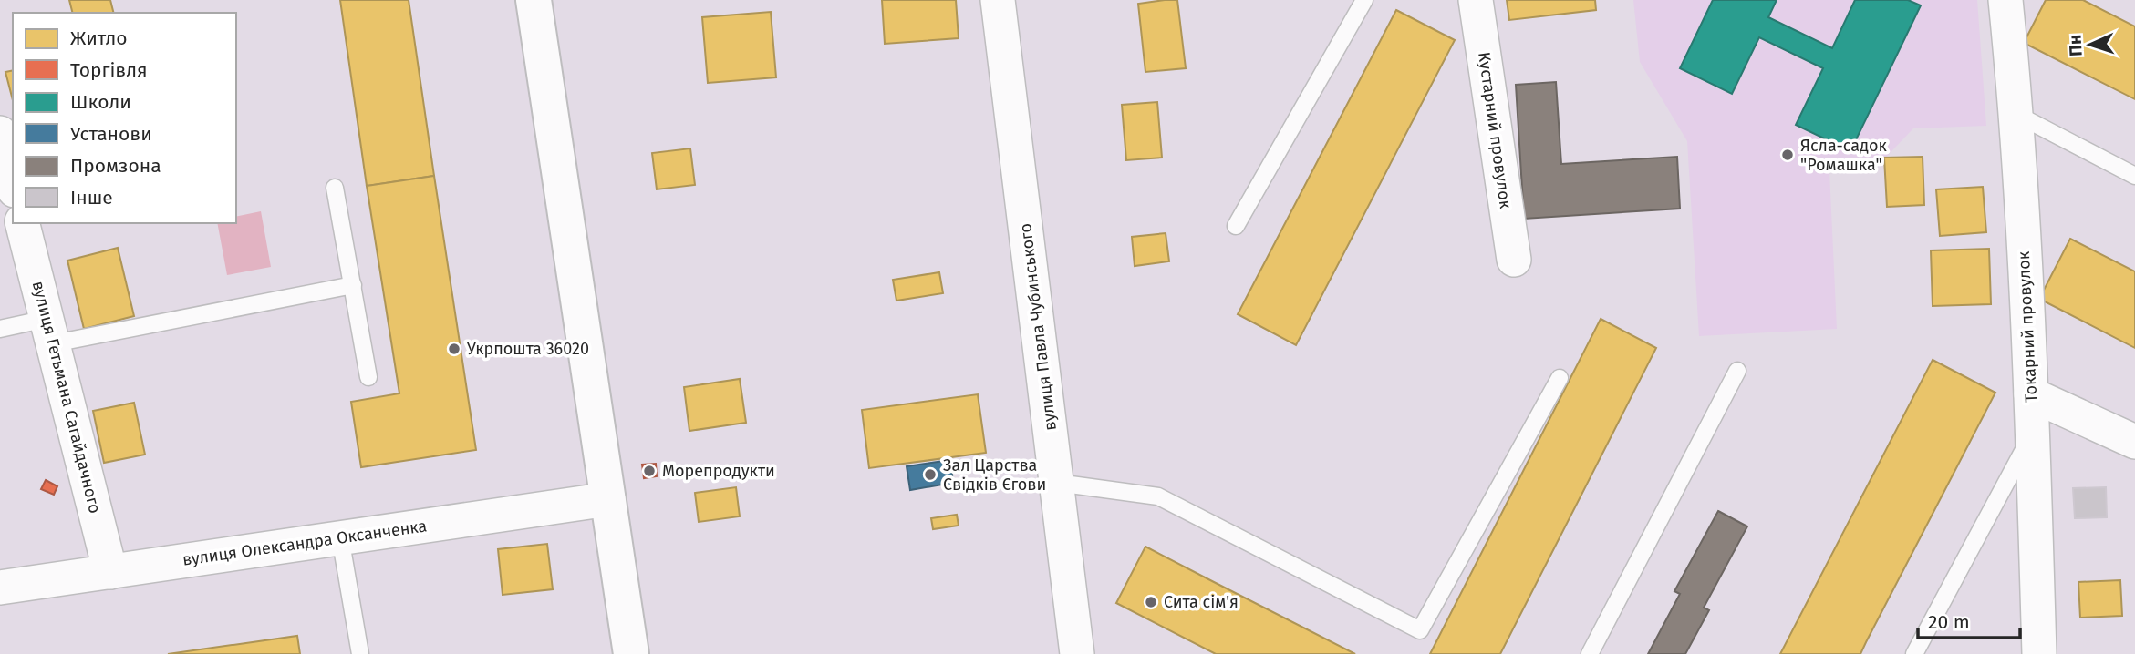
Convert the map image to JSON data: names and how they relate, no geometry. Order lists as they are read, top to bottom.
{
  "streets": {
    "street": [
      "Кустарний провулок",
      "вулиця Павла Чубинського",
      "Токарний провулок",
      "вулиця Гетьмана Сагайдачного",
      "вулиця Олександра Оксанченка"
    ]
  },
  "crossings": [
    ["вулиця Гетьмана Сагайдачного", "вулиця Олександра Оксанченка"]
  ],
  "places": [
    "Ясла-садок \"Ромашка\"",
    "Укрпошта 36020",
    "Морепродукти",
    "Зал Царства Cвідків Єгови",
    "Сита сім'я"
  ],
  "legend": [
    "Житло",
    "Торгівля",
    "Школи",
    "Установи",
    "Промзона",
    "Інше"
  ],
  "scale_bar": "20 m",
  "north": "left"
}
